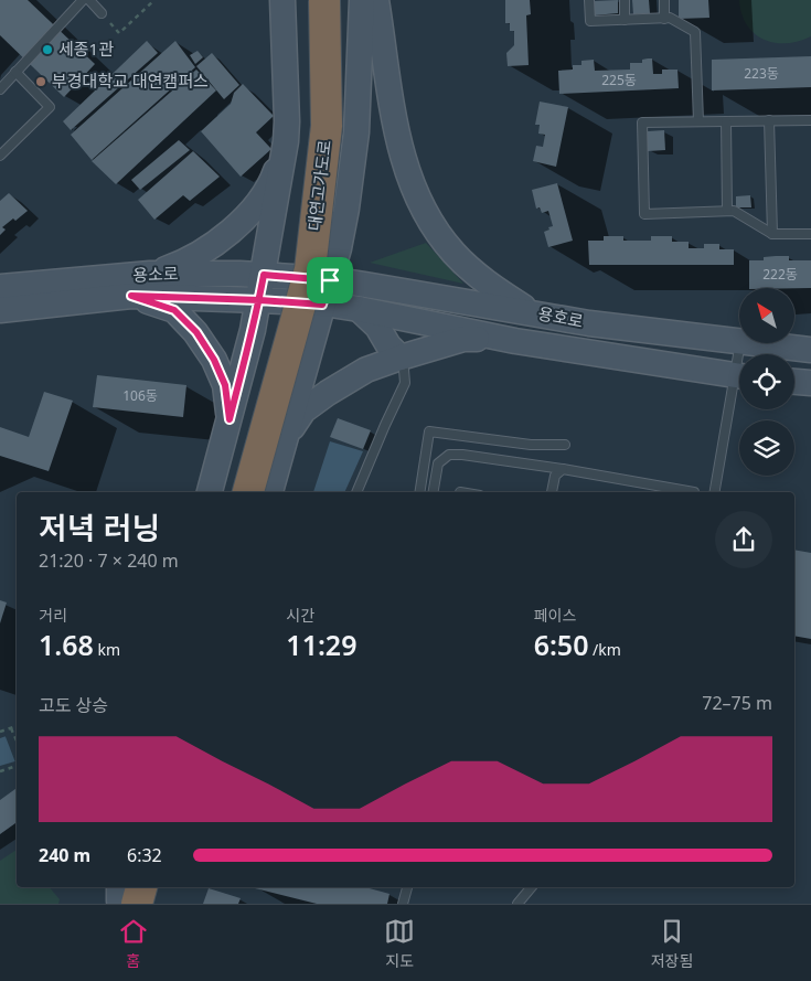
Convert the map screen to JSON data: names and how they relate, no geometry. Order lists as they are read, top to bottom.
{
  "streets": {
    "highway": ["대연고가도로"],
    "main road": ["용소로", "용호로"]
  },
  "crossings": [
    ["용소로", "용호로"]
  ],
  "places": ["세종1관", "부경대학교 대연캠퍼스"],
  "house_numbers": [
    "223동",
    "225동",
    "222동",
    "106동"
  ],
  "north": "top left",
  "page": {
    "heading": ["저녁 러닝", "21:20 · 7 × 240 m"],
    "stats": [
      ["거리", "1.68 km"],
      ["시간", "11:29"],
      ["페이스", "6:50 /km"]
    ],
    "chart": ["고도 상승", "72–75 m"],
    "list": [
      {
        "name": "240 m",
        "note": "6:32"
      }
    ],
    "tabs": ["홈", "지도", "저장됨"]
  }
}
